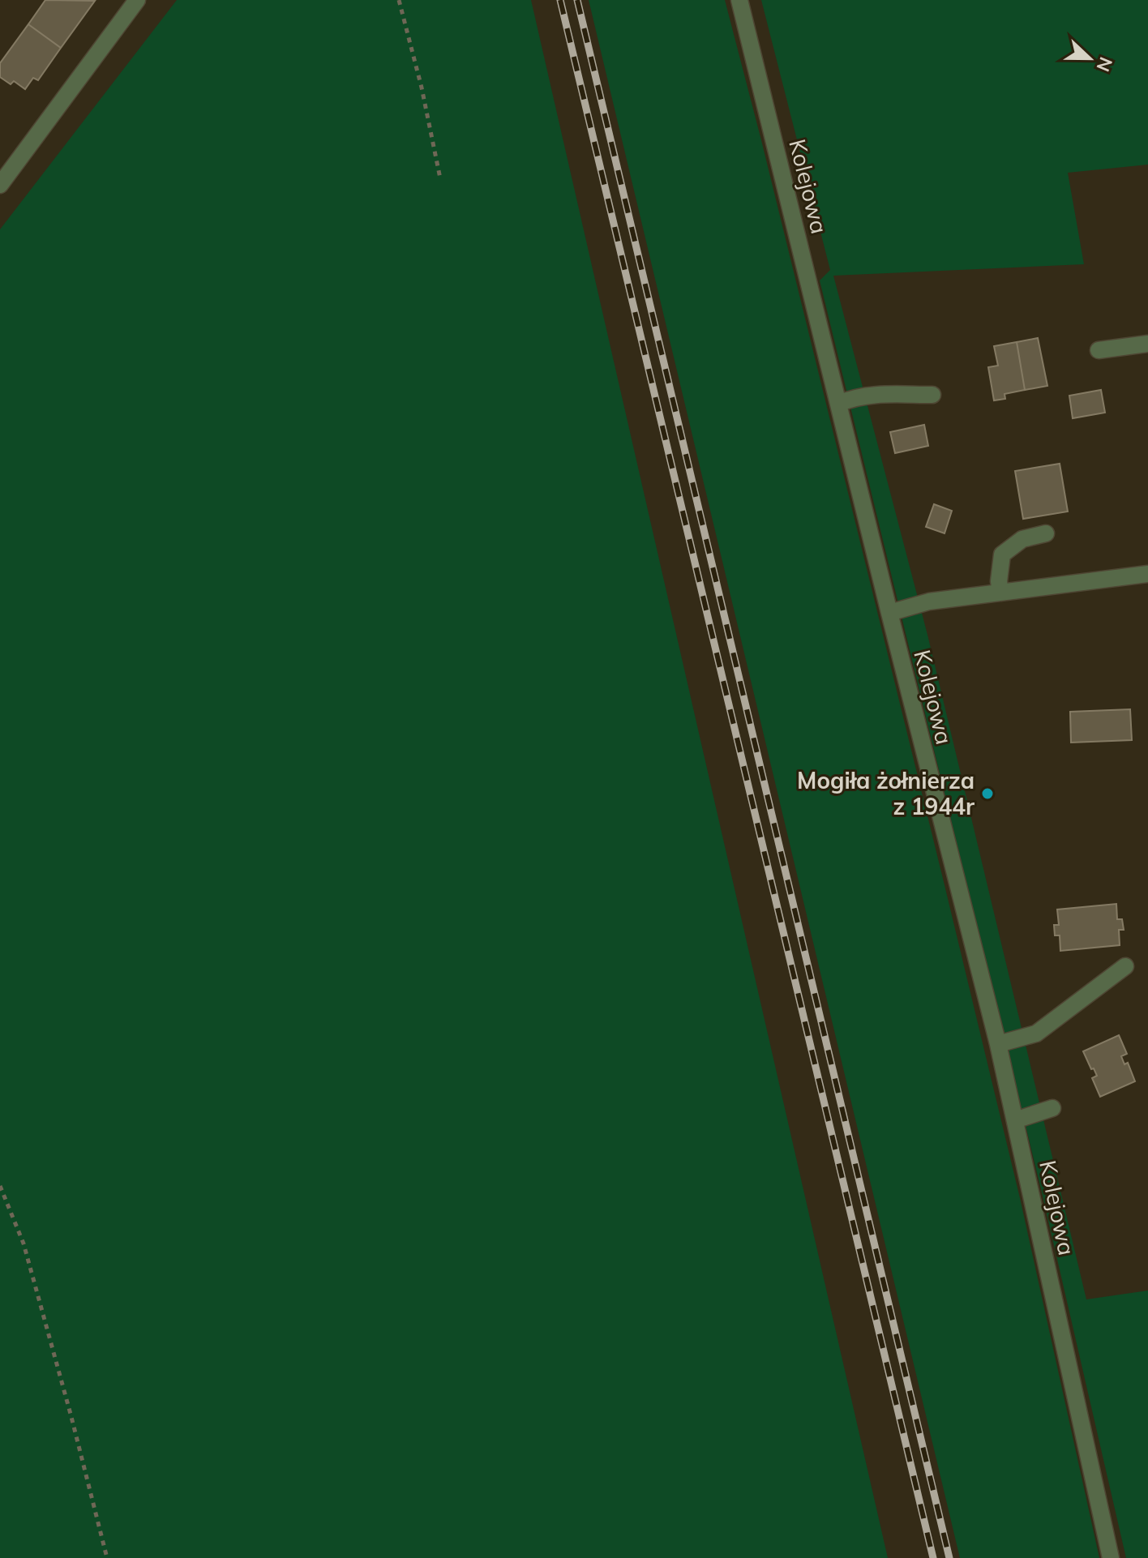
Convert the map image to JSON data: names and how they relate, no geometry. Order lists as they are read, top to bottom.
{
  "streets": {
    "street": ["Kolejowa"]
  },
  "places": ["Mogiła żołnierza z 1944r"],
  "north": "right"
}
